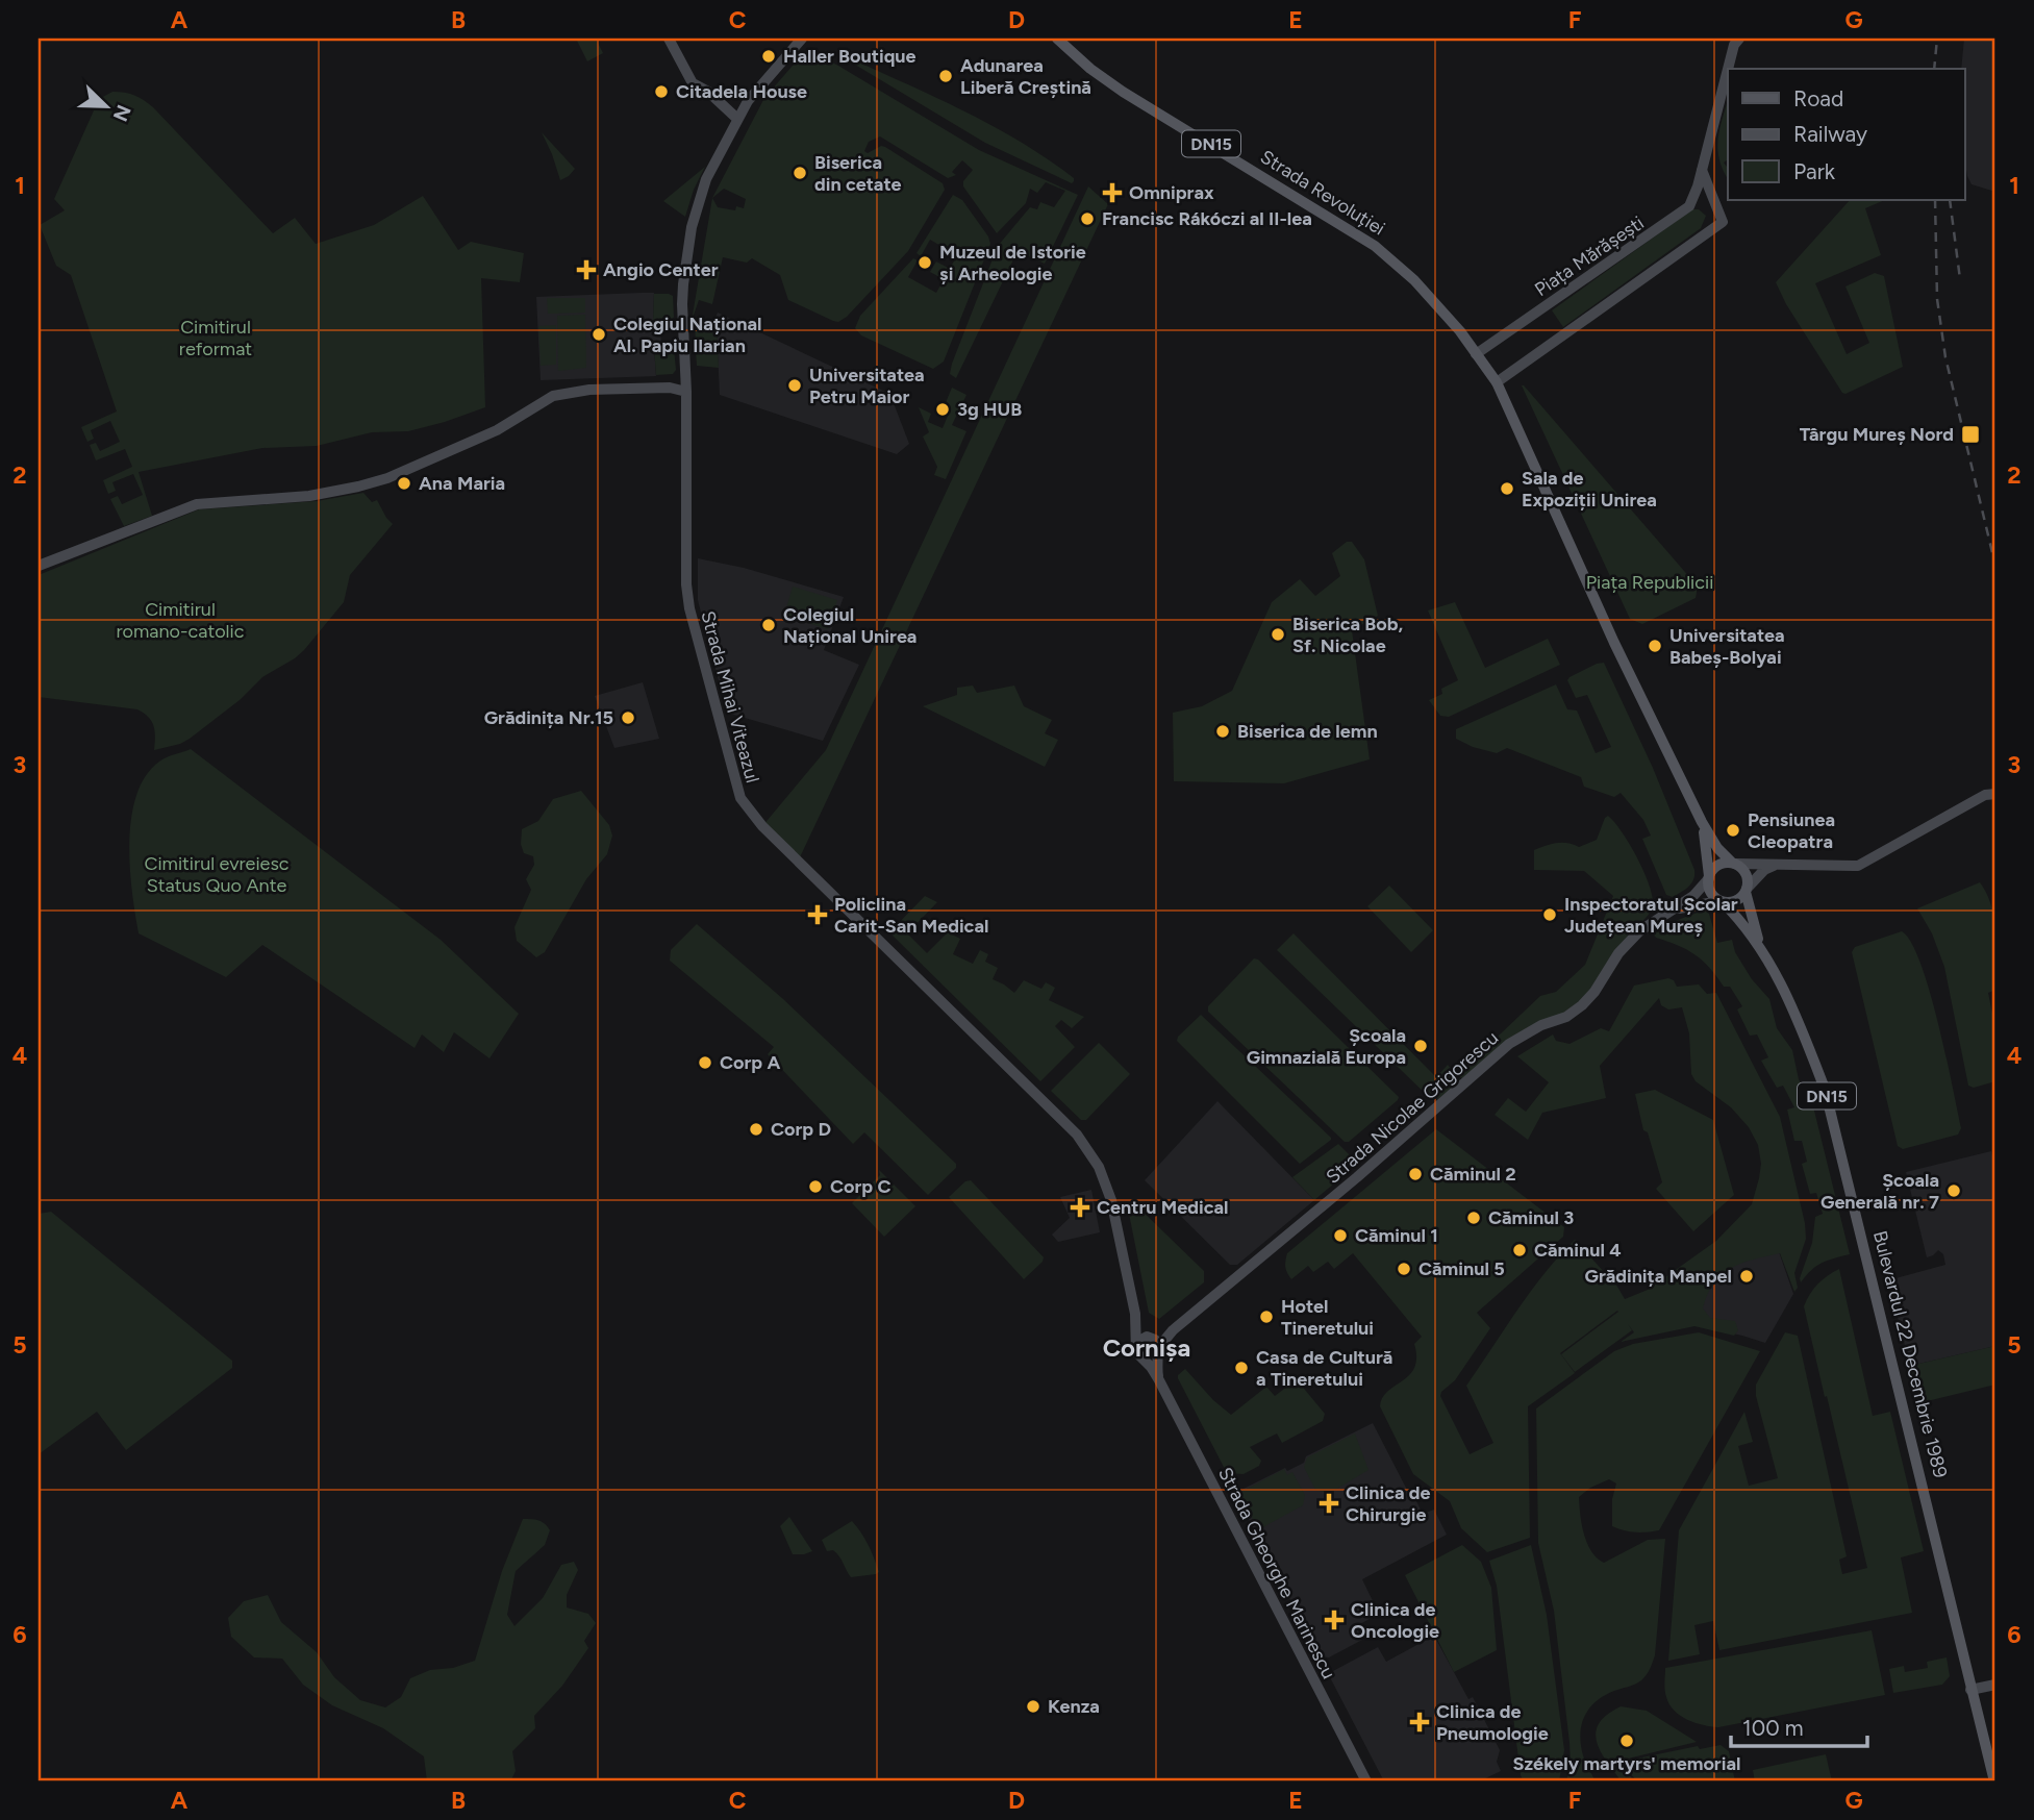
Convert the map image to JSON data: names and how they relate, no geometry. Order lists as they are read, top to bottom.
{
  "streets": {
    "main road": [
      "DN15",
      "Strada Revoluției",
      "Piața Mărășești",
      "Strada Mihai Viteazul",
      "Strada Nicolae Grigorescu",
      "Bulevardul 22 Decembrie 1989",
      "Strada Gheorghe Marinescu"
    ]
  },
  "crossings": [
    ["DN15", "Strada Revoluției"],
    ["DN15", "Piața Mărășești"],
    ["DN15", "Strada Nicolae Grigorescu"],
    ["DN15", "Bulevardul 22 Decembrie 1989"],
    ["Strada Revoluției", "Piața Mărășești"],
    ["Strada Nicolae Grigorescu", "Bulevardul 22 Decembrie 1989"],
    ["Strada Nicolae Grigorescu", "Strada Gheorghe Marinescu"]
  ],
  "districts": ["Cornișa"],
  "parks": [
    "Cimitirul reformat",
    "Piața Republicii",
    "Cimitirul romano-catolic",
    "Cimitirul evreiesc Status Quo Ante"
  ],
  "places": {
    "other": [
      "Haller Boutique",
      "Adunarea Liberă Creștină",
      "Citadela House",
      "Biserica din cetate",
      "Francisc Rákóczi al II-lea",
      "Muzeul de Istorie și Arheologie",
      "Colegiul Național Al. Papiu Ilarian",
      "Universitatea Petru Maior",
      "3g HUB",
      "Ana Maria",
      "Sala de Expoziții Unirea",
      "Colegiul Național Unirea",
      "Biserica Bob, Sf. Nicolae",
      "Universitatea Babeș-Bolyai",
      "Grădinița Nr.15",
      "Biserica de lemn",
      "Pensiunea Cleopatra",
      "Inspectoratul Școlar Județean Mureș",
      "Școala Gimnazială Europa",
      "Corp A",
      "Corp D",
      "Căminul 2",
      "Corp C",
      "Școala Generală nr. 7",
      "Căminul 3",
      "Căminul 1",
      "Căminul 4",
      "Căminul 5",
      "Grădinița Manpel",
      "Hotel Tineretului",
      "Casa de Cultură a Tineretului",
      "Kenza",
      "Székely martyrs' memorial"
    ],
    "health": [
      "Omniprax",
      "Angio Center",
      "Policlina Carit-San Medical",
      "Centru Medical",
      "Clinica de Chirurgie",
      "Clinica de Oncologie",
      "Clinica de Pneumologie"
    ],
    "transit": ["Târgu Mureș Nord"]
  },
  "legend": ["Road", "Railway", "Park"],
  "scale_bar": "100 m",
  "north": "bottom right",
  "grid": {
    "columns": [
      "A",
      "B",
      "C",
      "D",
      "E",
      "F",
      "G"
    ],
    "rows": [
      "1",
      "2",
      "3",
      "4",
      "5",
      "6"
    ]
  }
}
